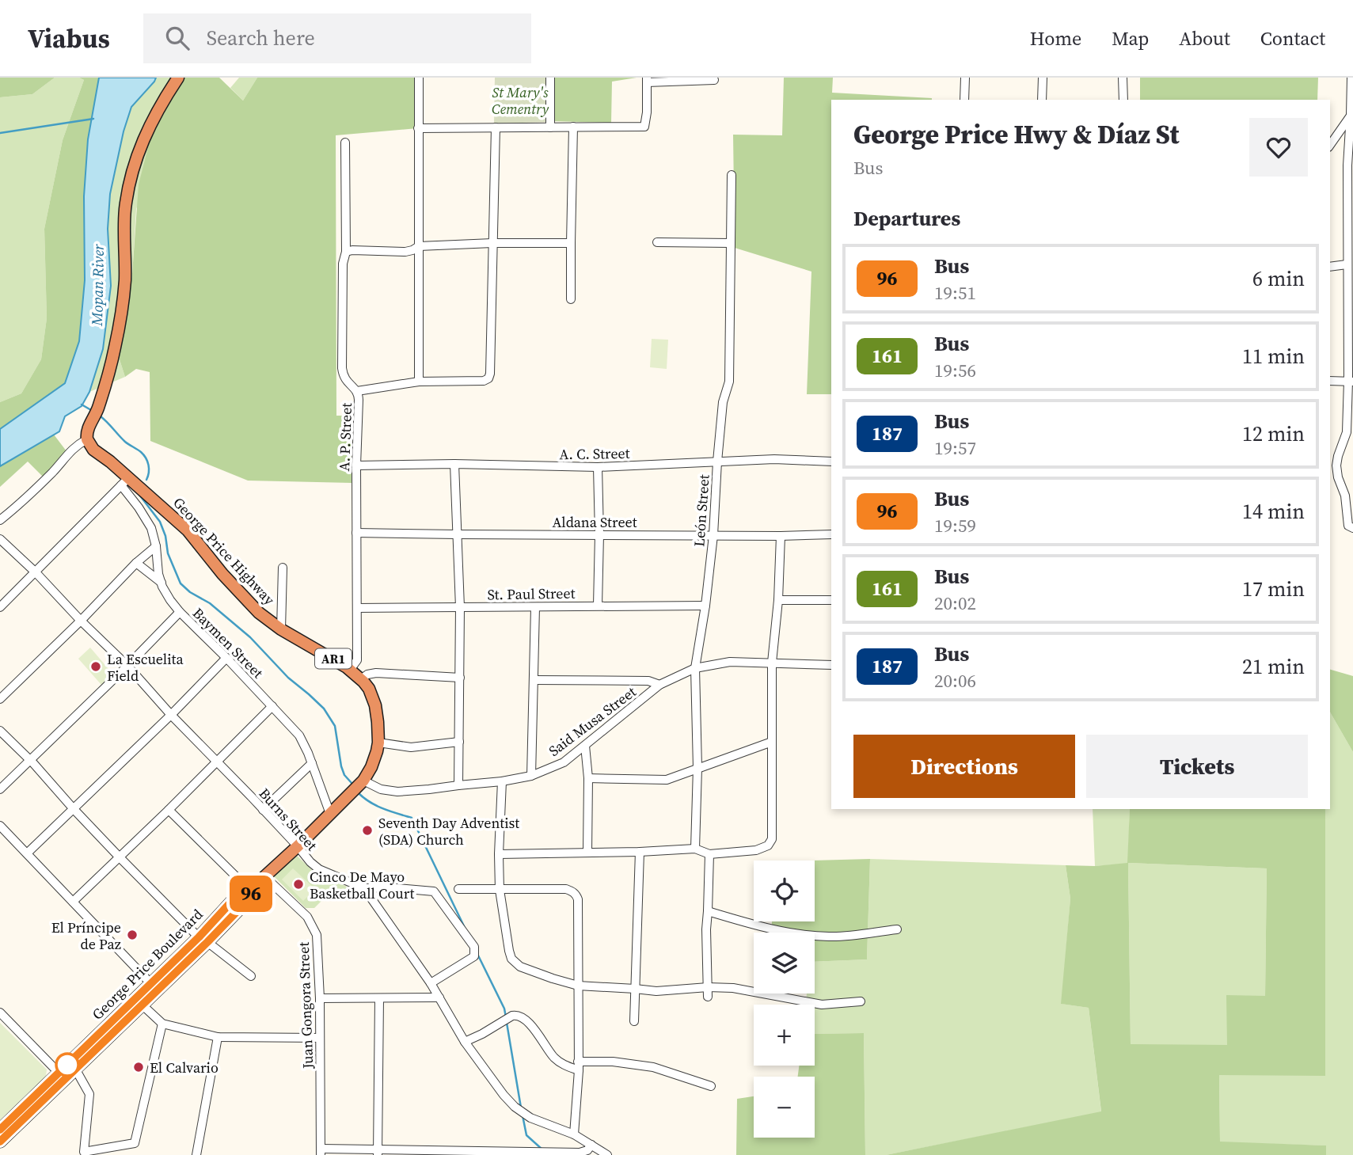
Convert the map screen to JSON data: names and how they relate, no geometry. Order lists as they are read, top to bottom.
{
  "streets": {
    "highway": ["George Price Highway", "AR1", "George Price Boulevard"],
    "street": [
      "A. P. Street",
      "A. C. Street",
      "León Street",
      "Aldana Street",
      "St. Paul Street",
      "Baymen Street",
      "Said Musa Street",
      "Burns Street",
      "Juan Gongora Street"
    ]
  },
  "crossings": [
    ["A. P. Street", "A. C. Street"],
    ["A. P. Street", "Aldana Street"],
    ["A. P. Street", "George Price Highway"],
    ["A. P. Street", "St. Paul Street"],
    ["A. C. Street", "León Street"],
    ["León Street", "Aldana Street"],
    ["León Street", "St. Paul Street"],
    ["León Street", "Said Musa Street"],
    ["George Price Highway", "Baymen Street"],
    ["George Price Highway", "Said Musa Street"],
    ["George Price Highway", "Burns Street"],
    ["George Price Highway", "George Price Boulevard"],
    ["George Price Highway", "Juan Gongora Street"]
  ],
  "water": ["Mopan River"],
  "parks": ["St Mary's Cementry"],
  "places": [
    "La Escuelita Field",
    "Seventh Day Adventist (SDA) Church",
    "Cinco De Mayo Basketball Court",
    "El Príncipe de Paz",
    "El Calvario"
  ],
  "lines": ["bus line 96"],
  "page": {
    "header": "Viabus",
    "search": "Search here",
    "nav": [
      "Home",
      "Map",
      "About",
      "Contact"
    ],
    "on_map": "96",
    "heading": [
      ["George Price Hwy & Díaz St", "Bus"],
      "Departures"
    ],
    "list": [
      {
        "mark": "96",
        "name": "Bus",
        "note": "19:51",
        "value": "6 min"
      },
      {
        "mark": "161",
        "name": "Bus",
        "note": "19:56",
        "value": "11 min"
      },
      {
        "mark": "187",
        "name": "Bus",
        "note": "19:57",
        "value": "12 min"
      },
      {
        "mark": "96",
        "name": "Bus",
        "note": "19:59",
        "value": "14 min"
      },
      {
        "mark": "161",
        "name": "Bus",
        "note": "20:02",
        "value": "17 min"
      },
      {
        "mark": "187",
        "name": "Bus",
        "note": "20:06",
        "value": "21 min"
      }
    ],
    "buttons": ["Directions", "Tickets"],
    "map_buttons": ["+", "−"]
  }
}
